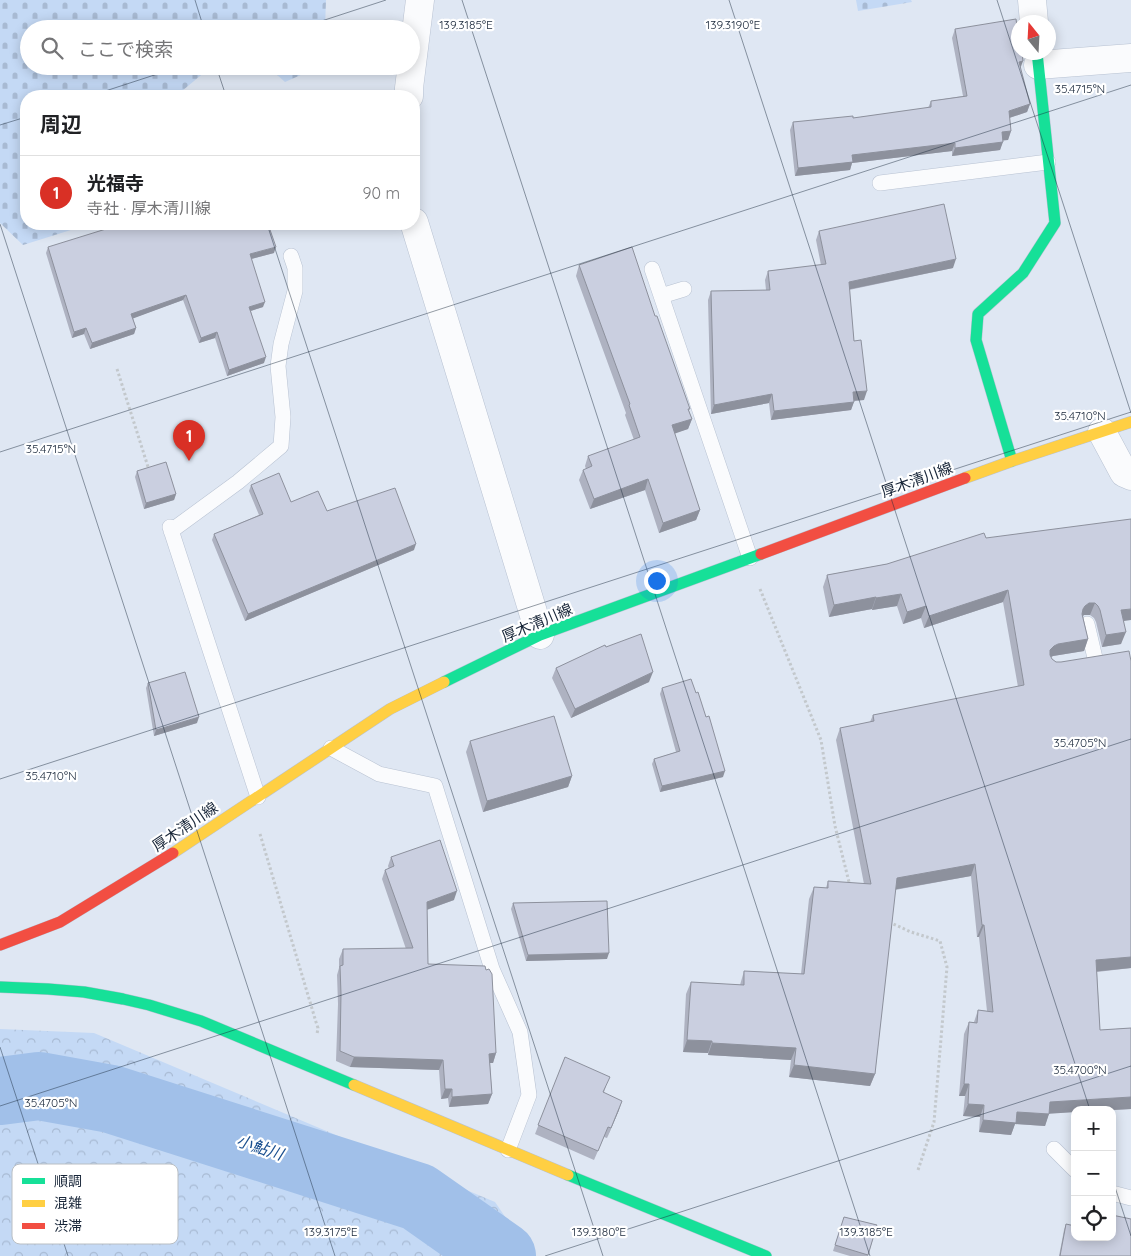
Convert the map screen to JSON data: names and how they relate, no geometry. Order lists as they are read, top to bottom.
{
  "streets": {
    "main road": ["厚木清川線"]
  },
  "water": ["小鮎川"],
  "legend": ["順調", "混雑", "渋滞"],
  "north": "top",
  "page": {
    "search": "ここで検索",
    "heading": "周辺",
    "list": [
      {
        "mark": "1",
        "name": "光福寺",
        "note": "寺社 · 厚木清川線",
        "value": "90 m"
      }
    ],
    "pins": "1",
    "map_buttons": ["+", "−"]
  },
  "coordinates": [
    "139.3185°E",
    "139.3190°E",
    "35.4715°N",
    "35.4710°N",
    "35.4705°N",
    "35.4700°N",
    "139.3175°E",
    "139.3180°E"
  ]
}
